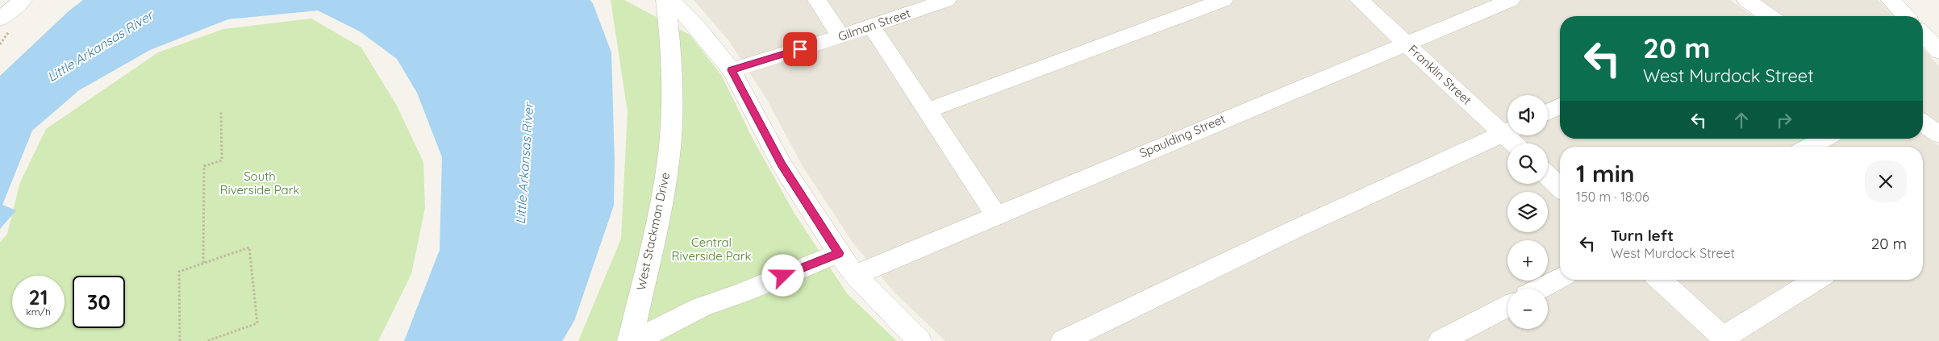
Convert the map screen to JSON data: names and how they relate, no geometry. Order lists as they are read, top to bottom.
{
  "streets": {
    "street": [
      "Gilman Street",
      "Franklin Street",
      "Spaulding Street",
      "West Stackman Drive"
    ]
  },
  "crossings": [
    ["Franklin Street", "Spaulding Street"]
  ],
  "water": ["Little Arkansas River"],
  "parks": ["South Riverside Park", "Central Riverside Park"],
  "page": {
    "turn": ["20 m", "West Murdock Street"],
    "map_buttons": ["+", "−"],
    "heading": ["1 min", "150 m · 18:06"],
    "list": [
      {
        "name": "Turn left",
        "note": "West Murdock Street",
        "value": "20 m"
      }
    ],
    "speed": "21 km/h",
    "limit": "30"
  }
}
